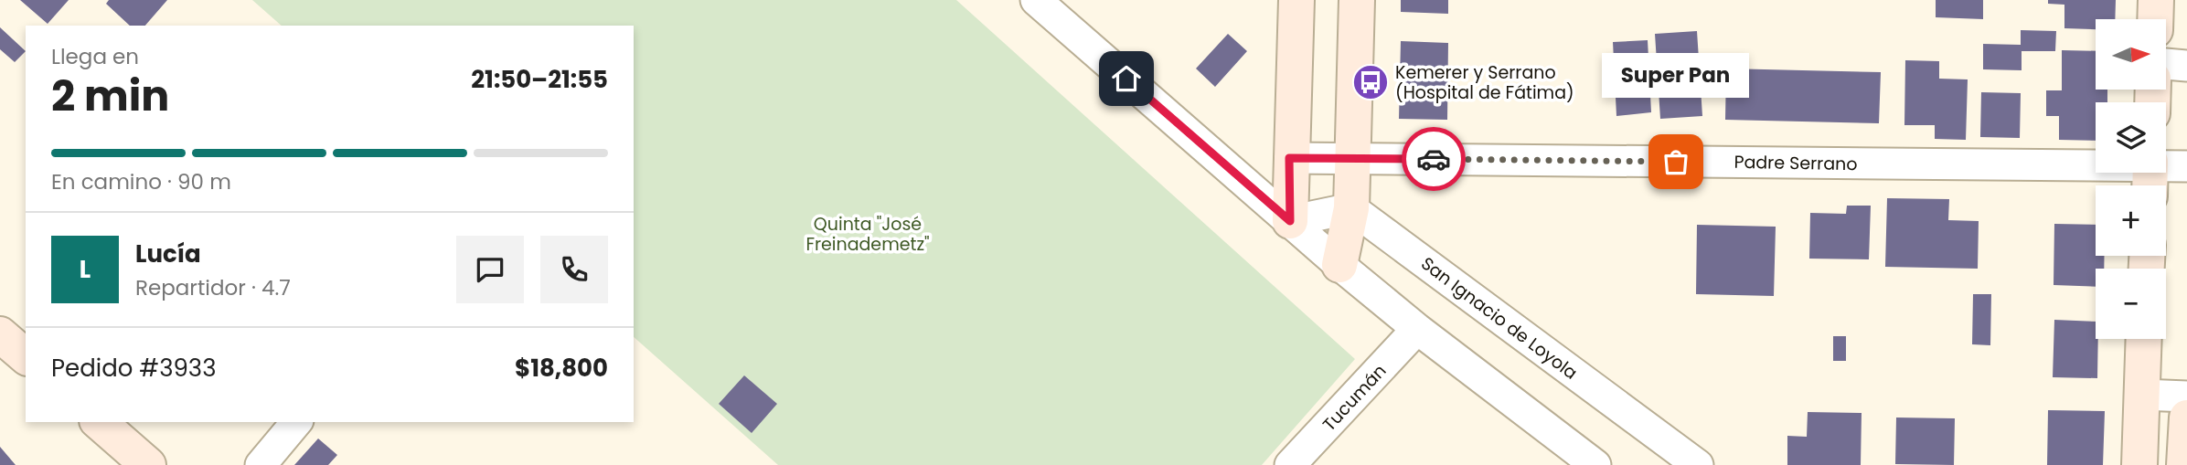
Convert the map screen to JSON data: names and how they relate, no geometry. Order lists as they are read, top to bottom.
{
  "streets": {
    "street": ["Padre Serrano", "San Ignacio de Loyola", "Tucumán"]
  },
  "parks": ["Quinta \"José Freinademetz\""],
  "places": {
    "bus stop": ["Kemerer y Serrano (Hospital de Fátima)"],
    "other": ["Super Pan"]
  },
  "north": "right",
  "page": {
    "map_buttons": ["+", "−"],
    "heading": ["2 min", "Llega en", "21:50–21:55"],
    "panel": [
      "Lucía",
      "Repartidor · 4.7",
      "Pedido #3933",
      "$18,800"
    ],
    "bubble": "Super Pan",
    "bar": "En camino · 90 m",
    "round": "L"
  }
}
